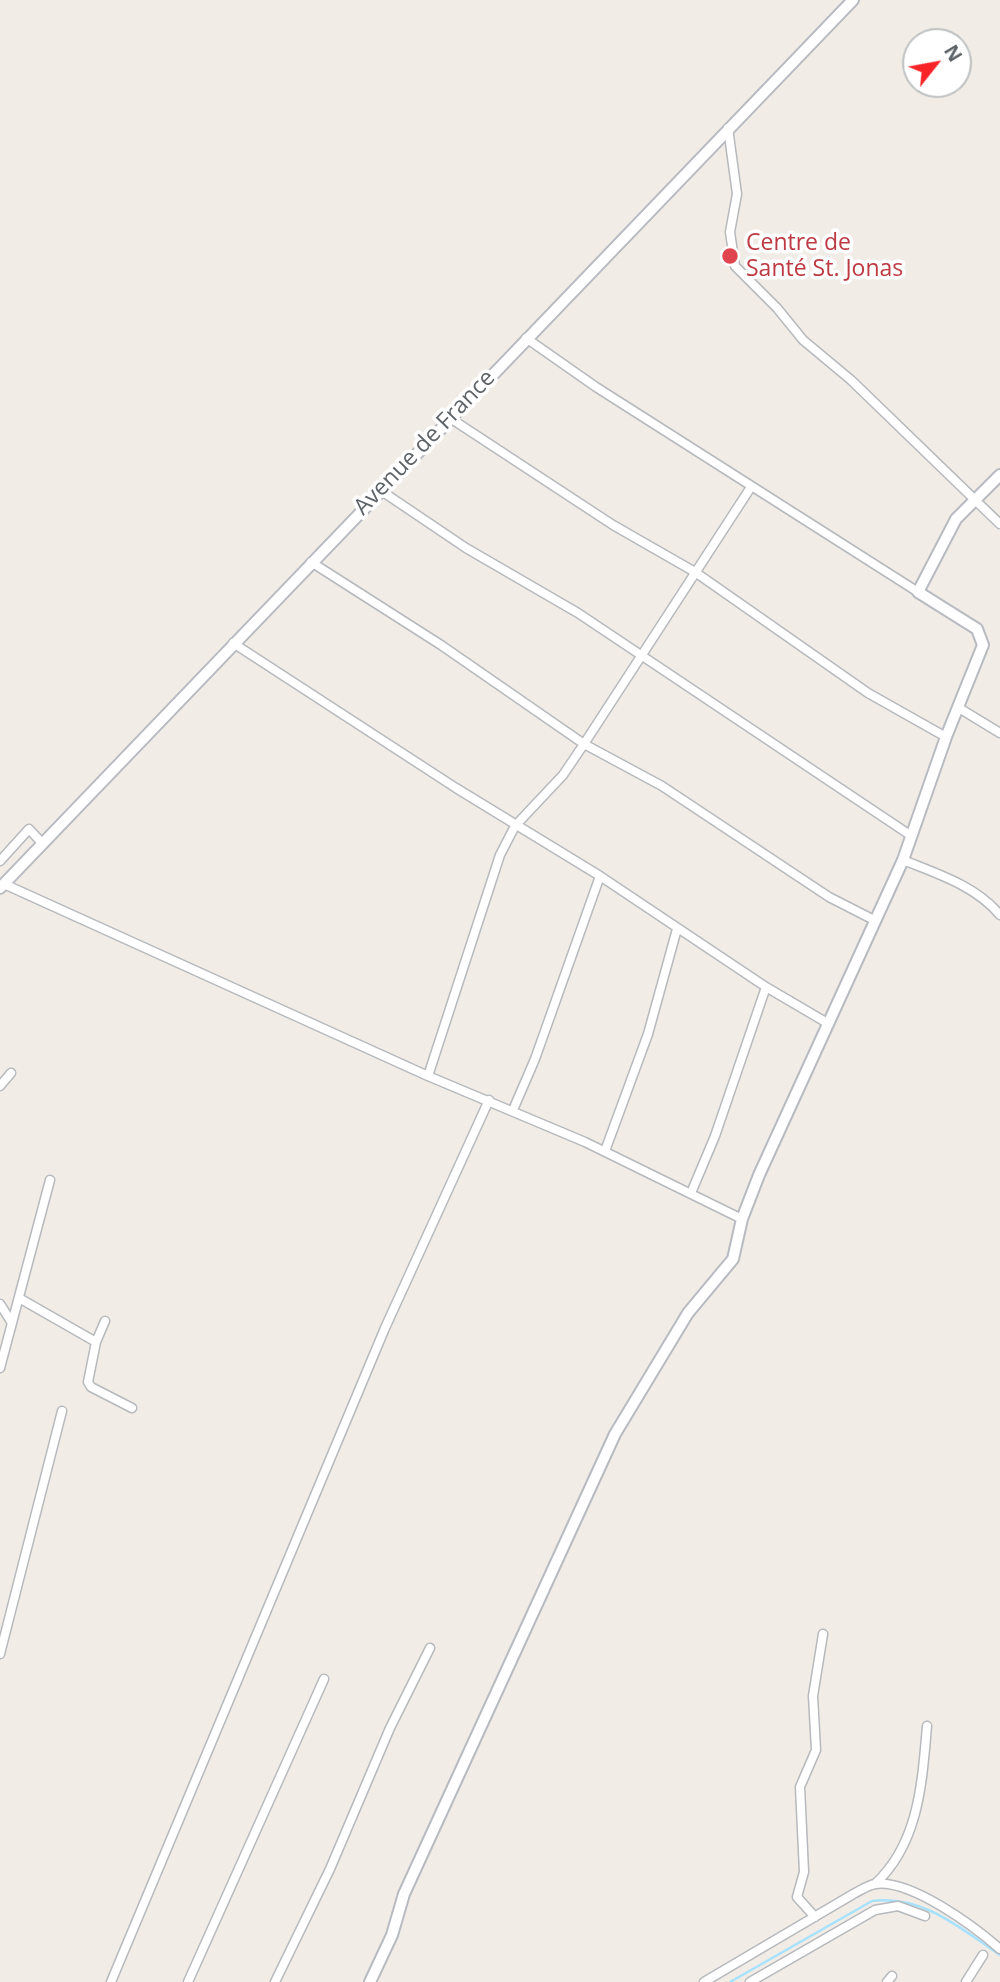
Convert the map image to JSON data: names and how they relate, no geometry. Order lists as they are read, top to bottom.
{
  "streets": {
    "street": ["Avenue de France"]
  },
  "places": ["Centre de Santé St. Jonas"],
  "north": "top right"
}
